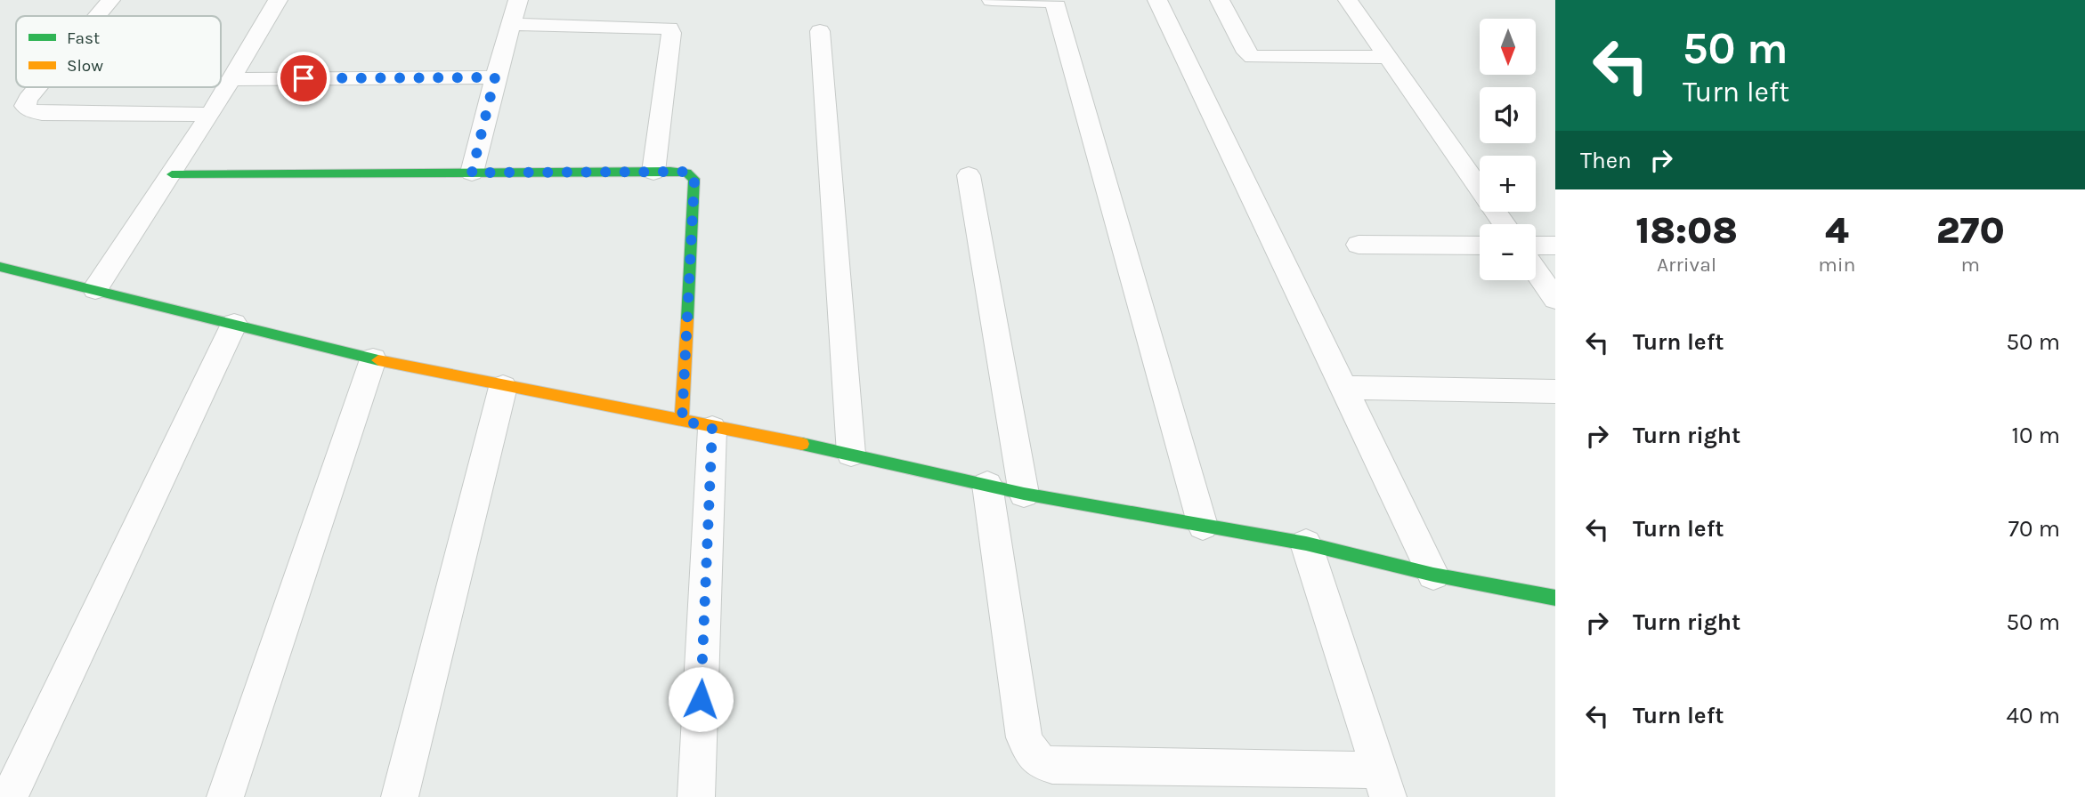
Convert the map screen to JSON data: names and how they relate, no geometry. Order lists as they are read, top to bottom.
{
  "legend": ["Fast", "Slow"],
  "north": "bottom",
  "page": {
    "turn": ["50 m", "Turn left"],
    "map_buttons": ["+", "−"],
    "then": "Then",
    "eta": [
      "18:08",
      "Arrival",
      "4",
      "min",
      "270",
      "m"
    ],
    "list": [
      {
        "name": "Turn left",
        "value": "50 m"
      },
      {
        "name": "Turn right",
        "value": "10 m"
      },
      {
        "name": "Turn left",
        "value": "70 m"
      },
      {
        "name": "Turn right",
        "value": "50 m"
      },
      {
        "name": "Turn left",
        "value": "40 m"
      }
    ]
  }
}
